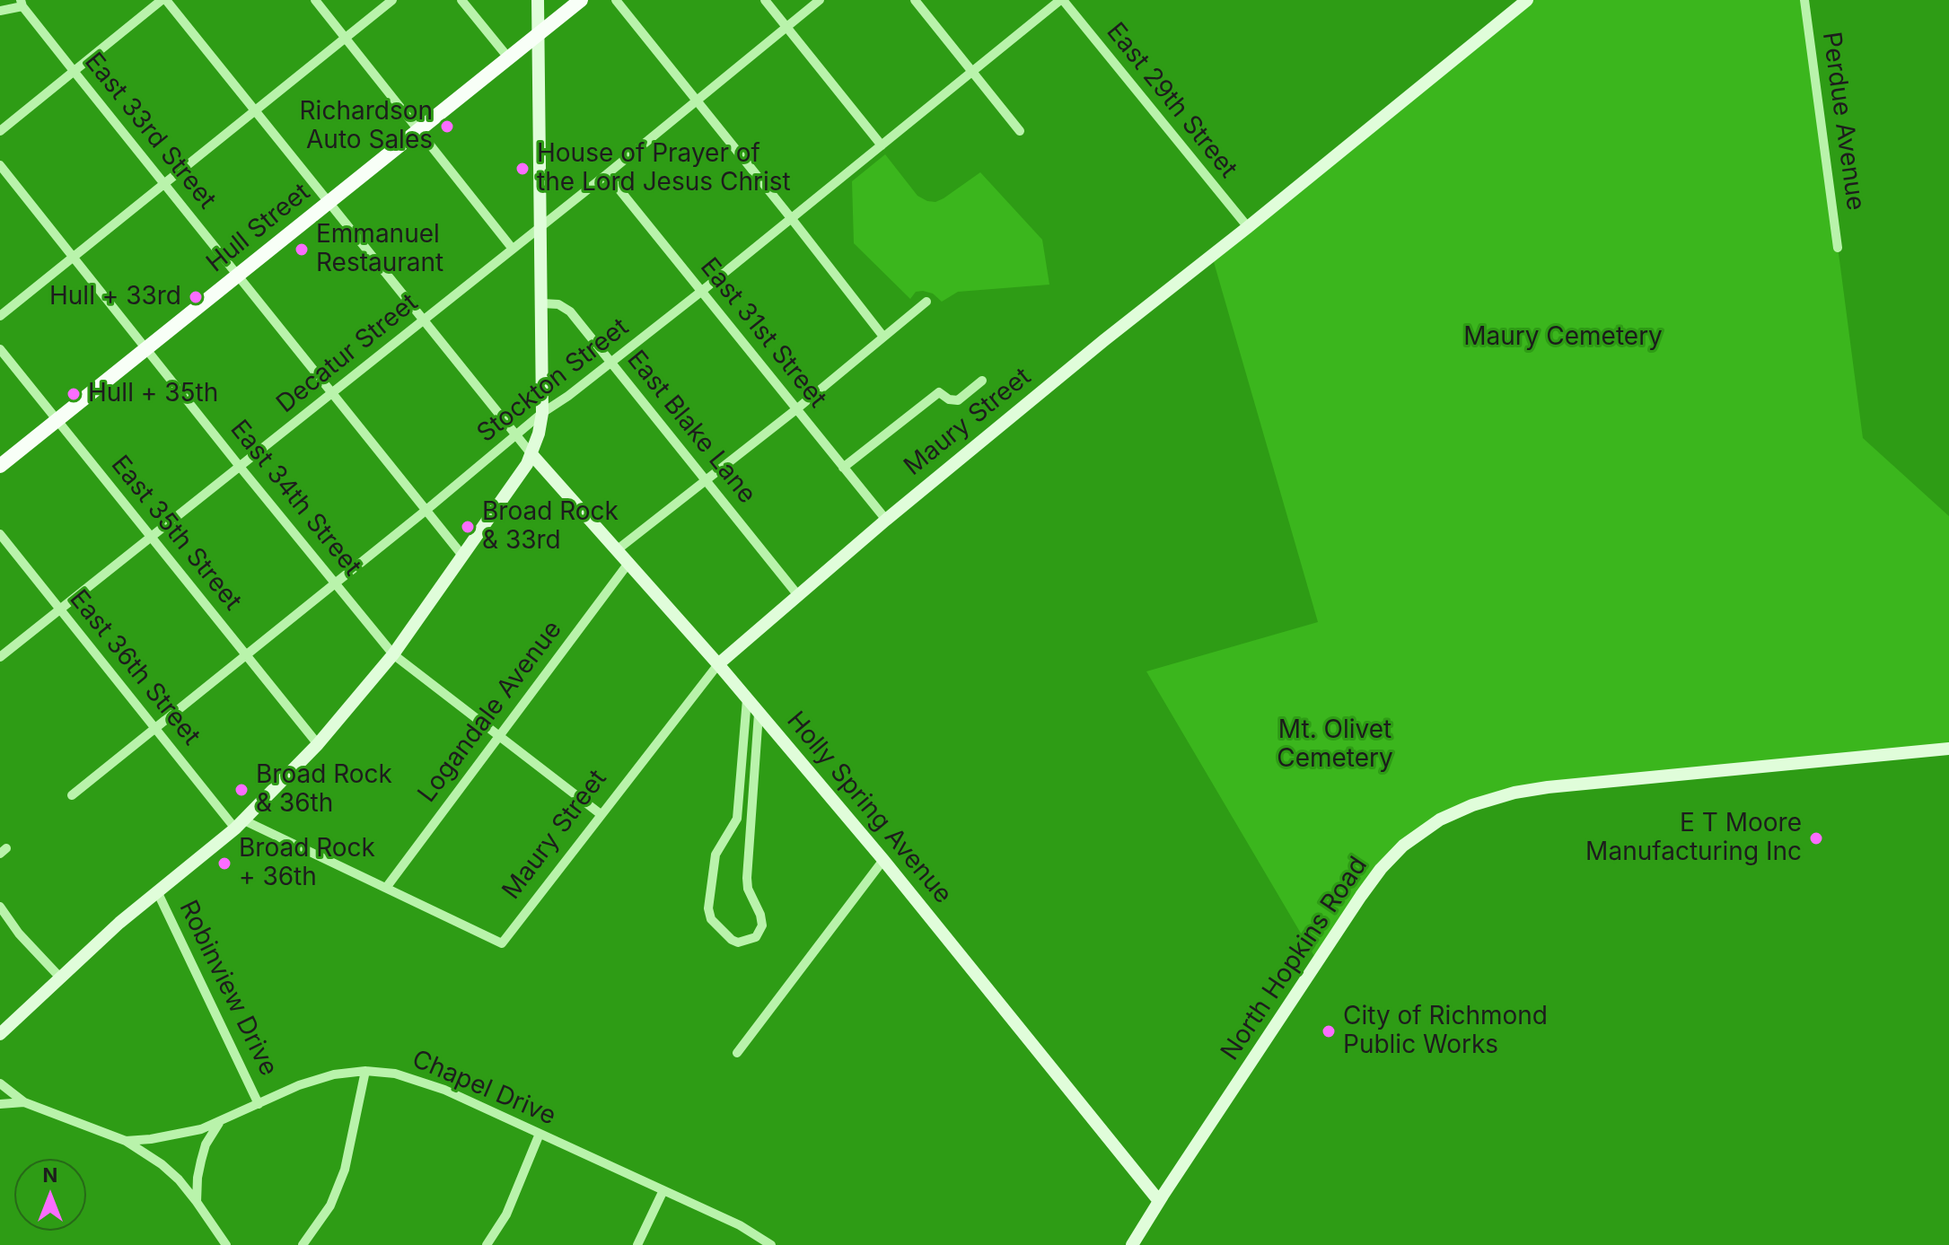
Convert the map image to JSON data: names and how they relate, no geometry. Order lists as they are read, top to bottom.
{
  "streets": {
    "main road": [
      "Hull Street",
      "Maury Street",
      "Holly Spring Avenue",
      "North Hopkins Road"
    ],
    "street": [
      "East 29th Street",
      "Perdue Avenue",
      "East 33rd Street",
      "East 31st Street",
      "Decatur Street",
      "Stockton Street",
      "East Blake Lane",
      "East 34th Street",
      "East 35th Street",
      "East 36th Street",
      "Logandale Avenue",
      "Robinview Drive",
      "Chapel Drive"
    ]
  },
  "crossings": [
    ["East 29th Street", "Stockton Street"],
    ["East 29th Street", "Maury Street"],
    ["East 33rd Street", "Hull Street"],
    ["East 33rd Street", "Decatur Street"],
    ["East 33rd Street", "Stockton Street"],
    ["Hull Street", "East 34th Street"],
    ["Hull Street", "East 35th Street"],
    ["East 31st Street", "Decatur Street"],
    ["East 31st Street", "Stockton Street"],
    ["East 31st Street", "Maury Street"],
    ["Decatur Street", "East 34th Street"],
    ["Decatur Street", "East 35th Street"],
    ["Decatur Street", "East 36th Street"],
    ["Stockton Street", "East Blake Lane"],
    ["Stockton Street", "East 34th Street"],
    ["Stockton Street", "East 35th Street"],
    ["Stockton Street", "East 36th Street"],
    ["Maury Street", "East Blake Lane"],
    ["Maury Street", "East 34th Street"],
    ["Maury Street", "East 36th Street"],
    ["Maury Street", "Holly Spring Avenue"],
    ["East 34th Street", "Logandale Avenue"],
    ["East 36th Street", "Logandale Avenue"],
    ["Logandale Avenue", "Holly Spring Avenue"],
    ["Holly Spring Avenue", "North Hopkins Road"],
    ["Robinview Drive", "Chapel Drive"]
  ],
  "parks": ["Maury Cemetery", "Mt. Olivet Cemetery"],
  "places": [
    "Richardson Auto Sales",
    "House of Prayer of the Lord Jesus Christ",
    "Emmanuel Restaurant",
    "Hull + 33rd",
    "Hull + 35th",
    "Broad Rock & 33rd",
    "Broad Rock & 36th",
    "E T Moore Manufacturing Inc",
    "Broad Rock + 36th",
    "City of Richmond Public Works"
  ],
  "north": "top"
}
